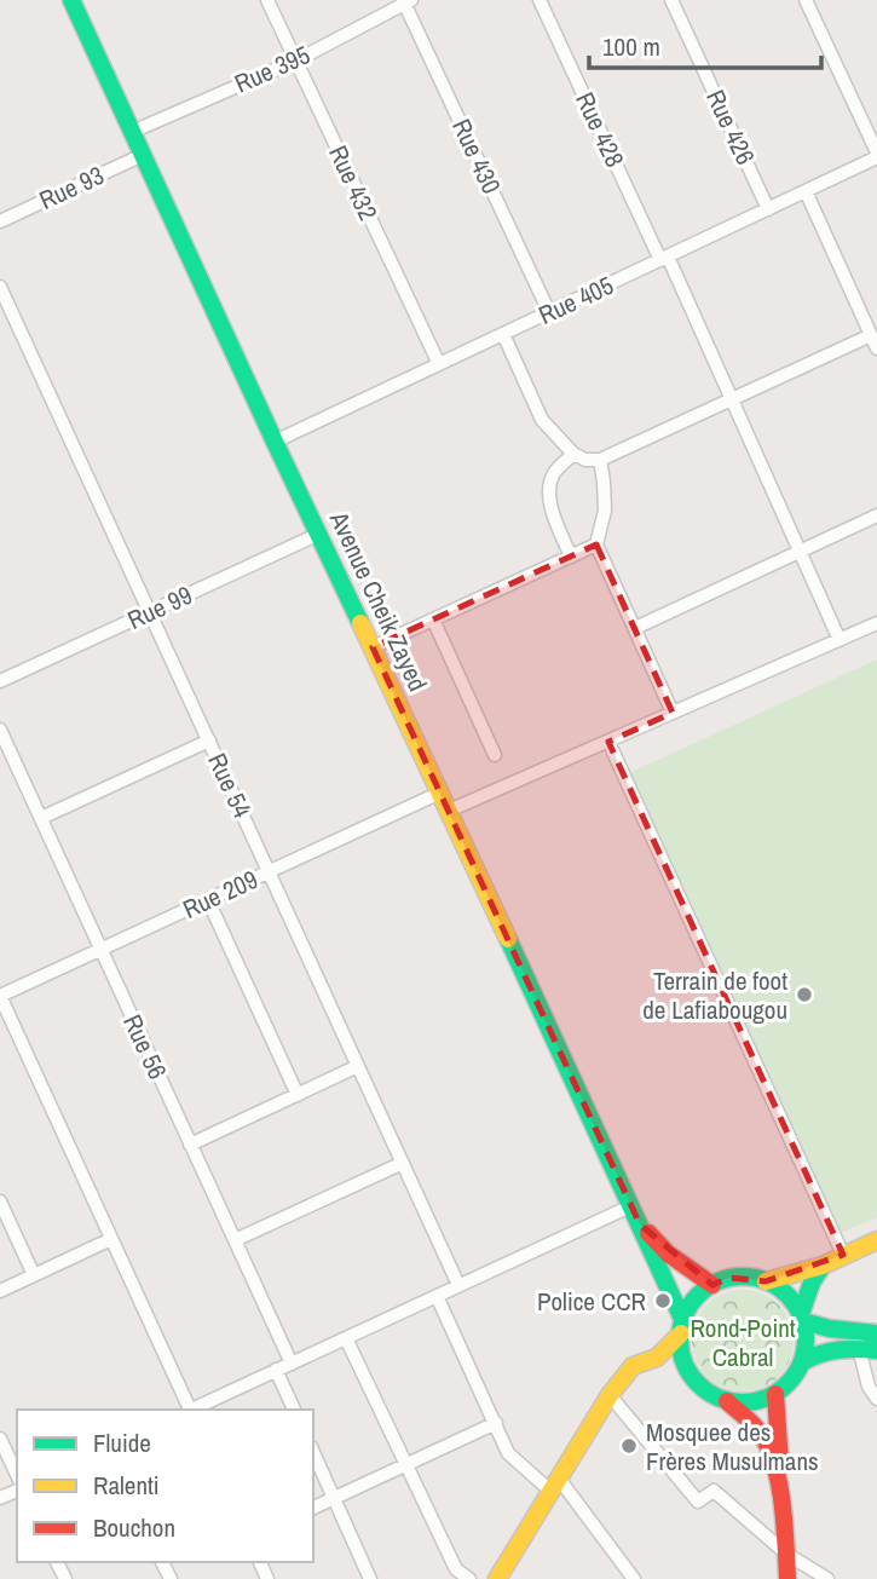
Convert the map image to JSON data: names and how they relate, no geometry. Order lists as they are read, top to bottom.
{
  "streets": {
    "main road": ["Avenue Cheik Zayed"],
    "street": [
      "Rue 395",
      "Rue 426",
      "Rue 428",
      "Rue 430",
      "Rue 432",
      "Rue 93",
      "Rue 405",
      "Rue 99",
      "Rue 54",
      "Rue 209",
      "Rue 56"
    ]
  },
  "crossings": [
    ["Rue 395", "Rue 430"],
    ["Rue 395", "Rue 432"],
    ["Rue 395", "Avenue Cheik Zayed"],
    ["Rue 426", "Rue 405"],
    ["Rue 428", "Rue 405"],
    ["Rue 430", "Rue 405"],
    ["Rue 432", "Rue 405"],
    ["Rue 93", "Avenue Cheik Zayed"],
    ["Rue 405", "Avenue Cheik Zayed"],
    ["Avenue Cheik Zayed", "Rue 99"],
    ["Avenue Cheik Zayed", "Rue 209"],
    ["Rue 99", "Rue 54"],
    ["Rue 54", "Rue 209"],
    ["Rue 209", "Rue 56"]
  ],
  "parks": ["Rond-Point Cabral"],
  "places": ["Terrain de foot de Lafiabougou", "Police CCR", "Mosquee des Frères Musulmans"],
  "legend": ["Fluide", "Ralenti", "Bouchon"],
  "scale_bar": "100 m"
}
